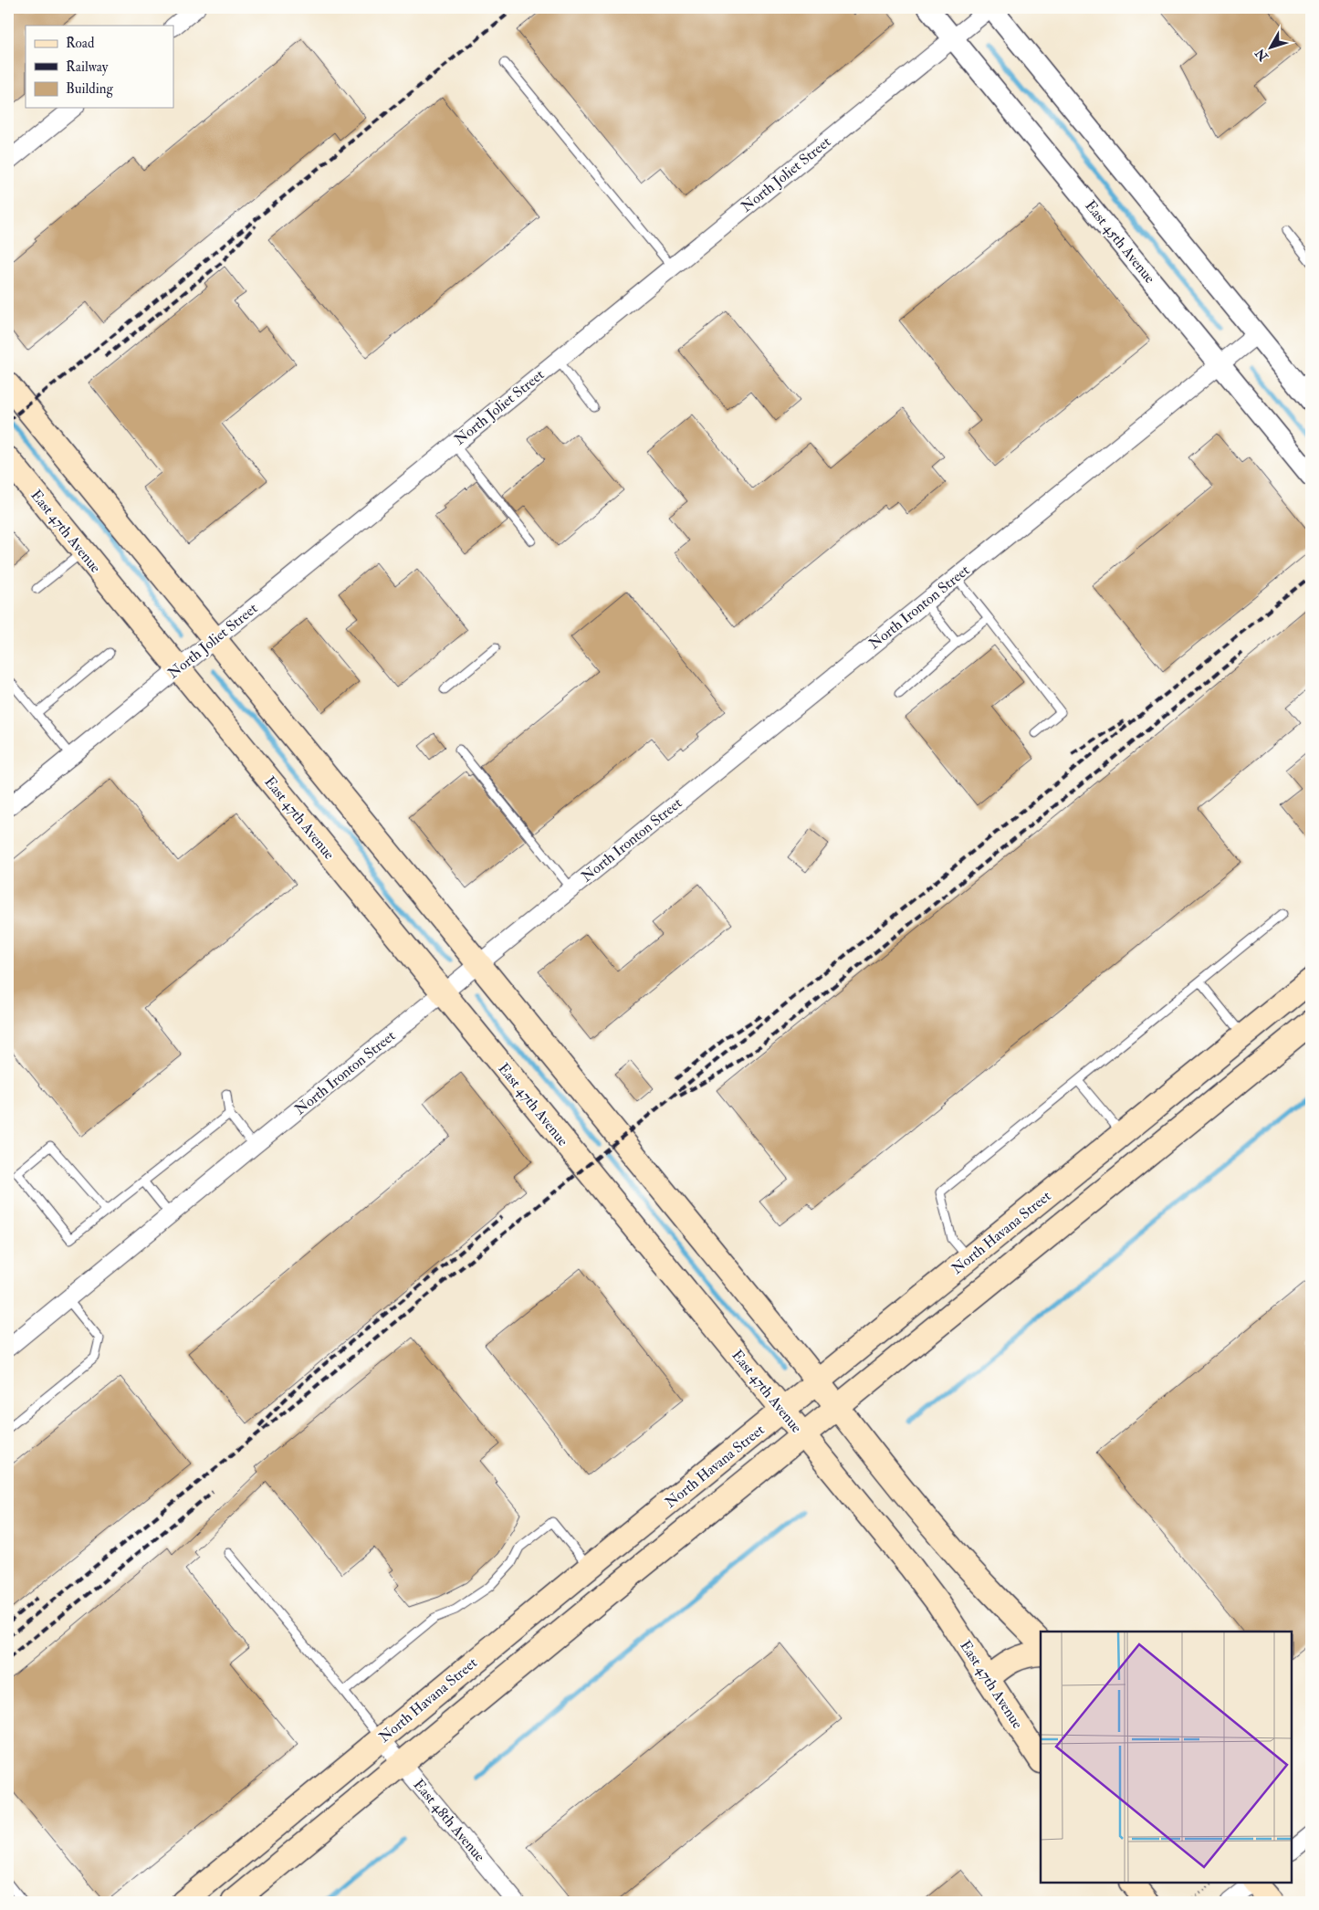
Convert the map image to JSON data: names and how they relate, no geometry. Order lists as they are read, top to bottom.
{
  "streets": {
    "main road": ["East 47th Avenue", "North Havana Street"],
    "street": [
      "North Joliet Street",
      "East 45th Avenue",
      "North Ironton Street",
      "East 48th Avenue"
    ]
  },
  "crossings": [
    ["North Joliet Street", "East 45th Avenue"],
    ["North Joliet Street", "East 47th Avenue"],
    ["East 45th Avenue", "North Ironton Street"],
    ["East 47th Avenue", "North Ironton Street"],
    ["East 47th Avenue", "North Havana Street"],
    ["North Havana Street", "East 48th Avenue"]
  ],
  "legend": ["Road", "Railway", "Building"],
  "north": "bottom left"
}
